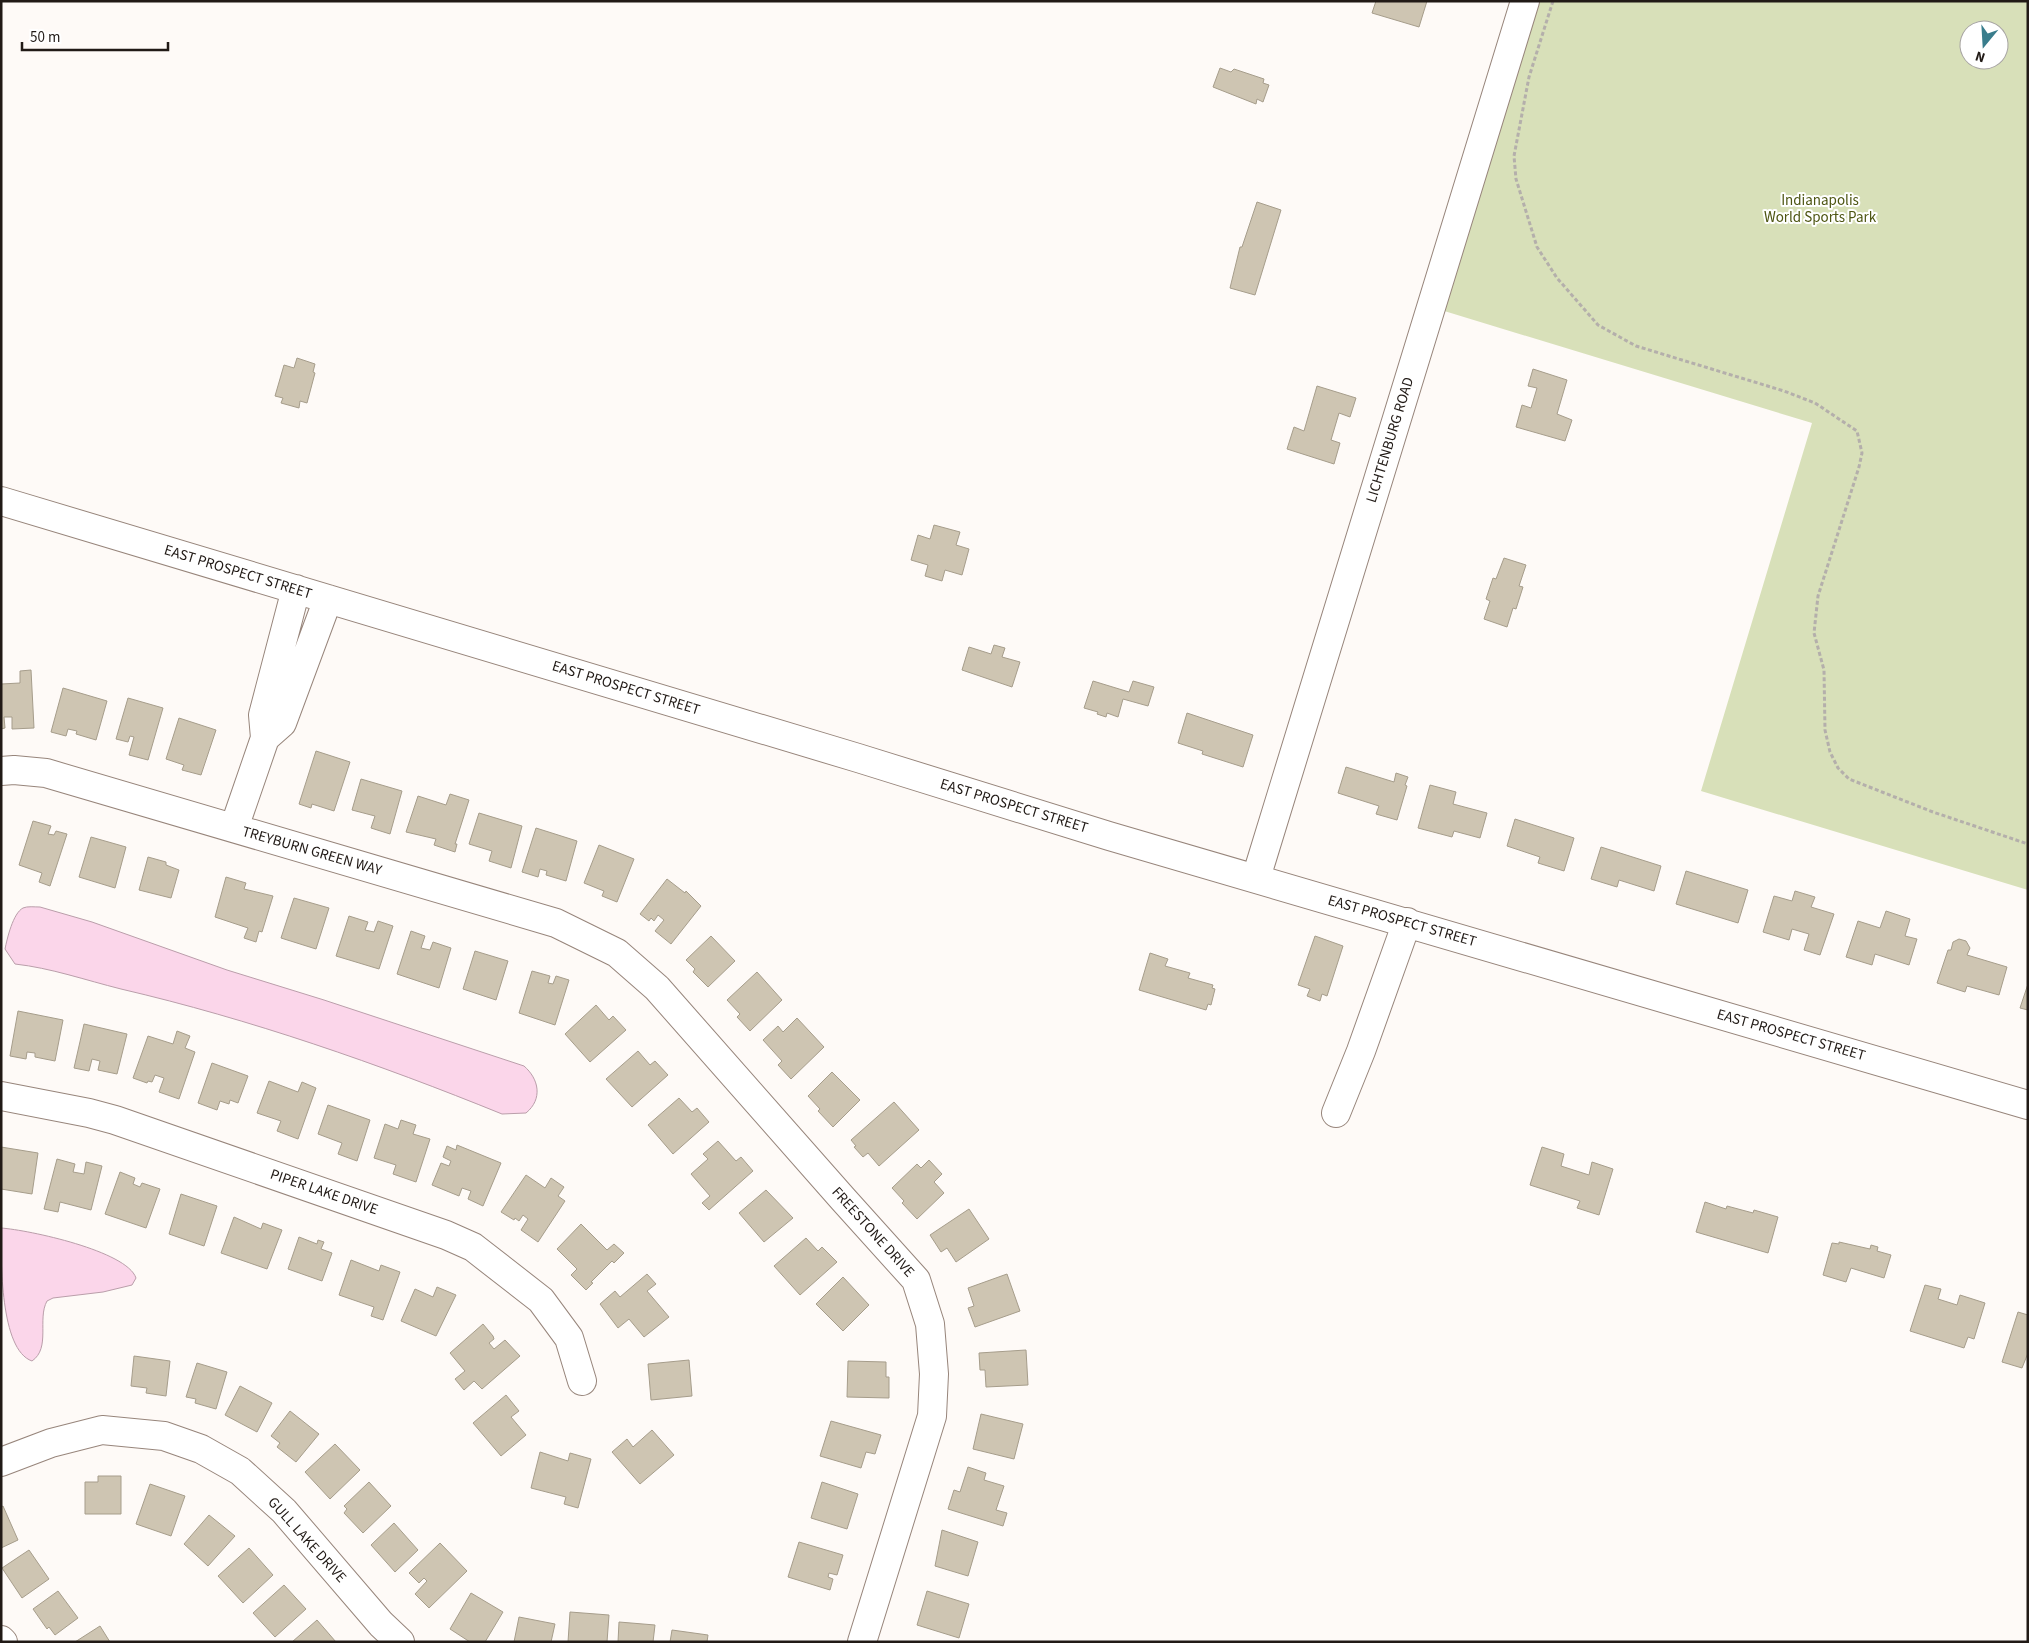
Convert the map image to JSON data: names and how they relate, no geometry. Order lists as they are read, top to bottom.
{
  "streets": {
    "street": [
      "LICHTENBURG ROAD",
      "EAST PROSPECT STREET",
      "TREYBURN GREEN WAY",
      "PIPER LAKE DRIVE",
      "FREESTONE DRIVE",
      "GULL LAKE DRIVE"
    ]
  },
  "crossings": [
    ["LICHTENBURG ROAD", "EAST PROSPECT STREET"],
    ["TREYBURN GREEN WAY", "FREESTONE DRIVE"]
  ],
  "parks": ["Indianapolis World Sports Park"],
  "scale_bar": "50 m",
  "north": "bottom"
}
